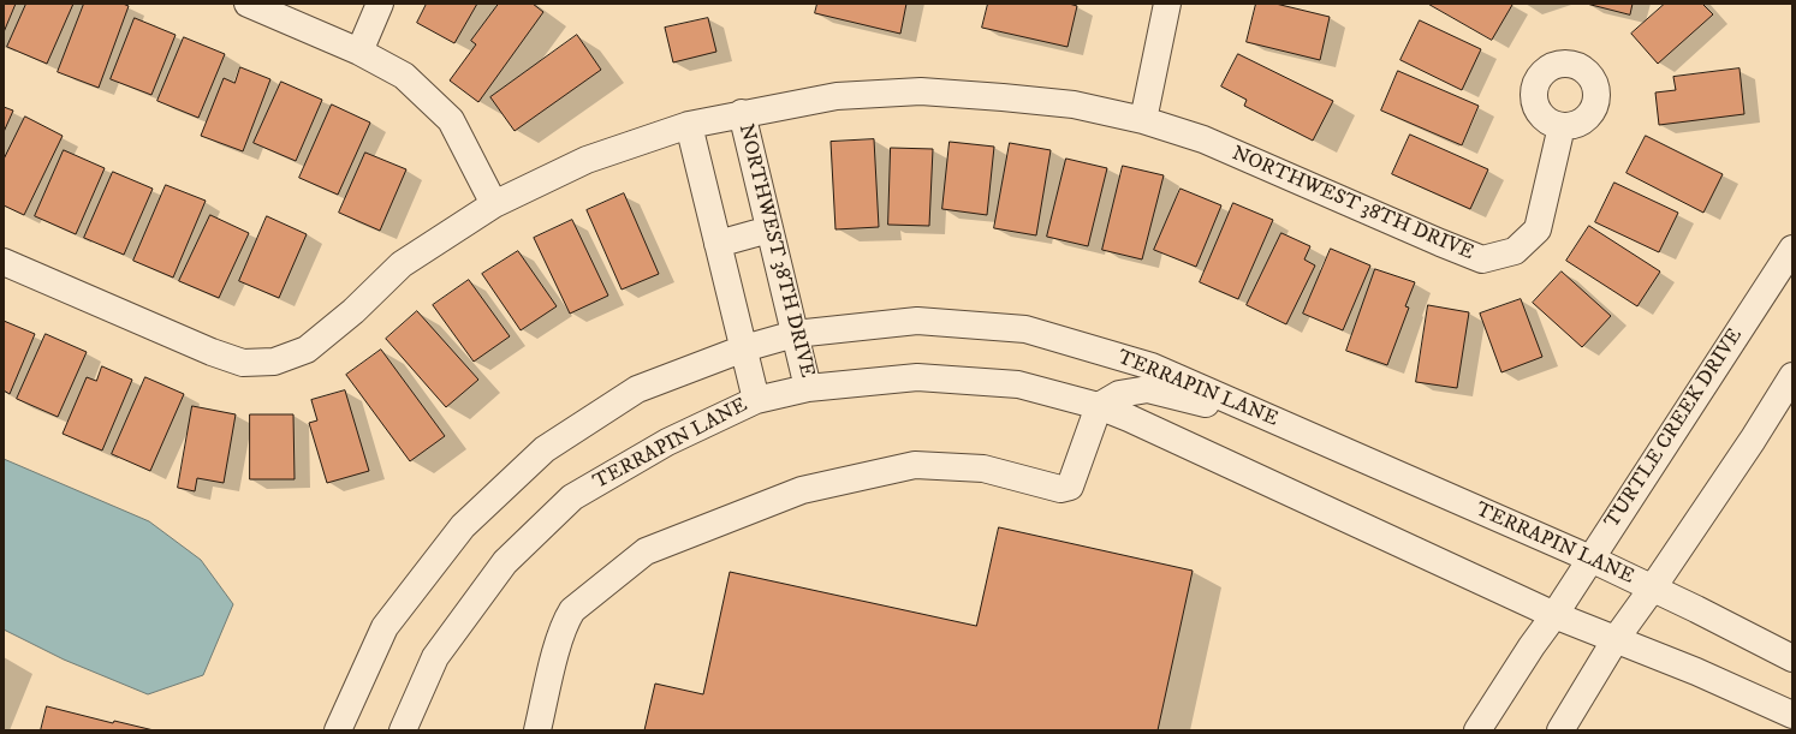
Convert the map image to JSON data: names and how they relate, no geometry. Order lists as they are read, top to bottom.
{
  "streets": {
    "street": ["NORTHWEST 38TH DRIVE", "TERRAPIN LANE", "TURTLE CREEK DRIVE"]
  },
  "crossings": [
    ["NORTHWEST 38TH DRIVE", "TERRAPIN LANE"],
    ["TERRAPIN LANE", "TURTLE CREEK DRIVE"]
  ]
}
